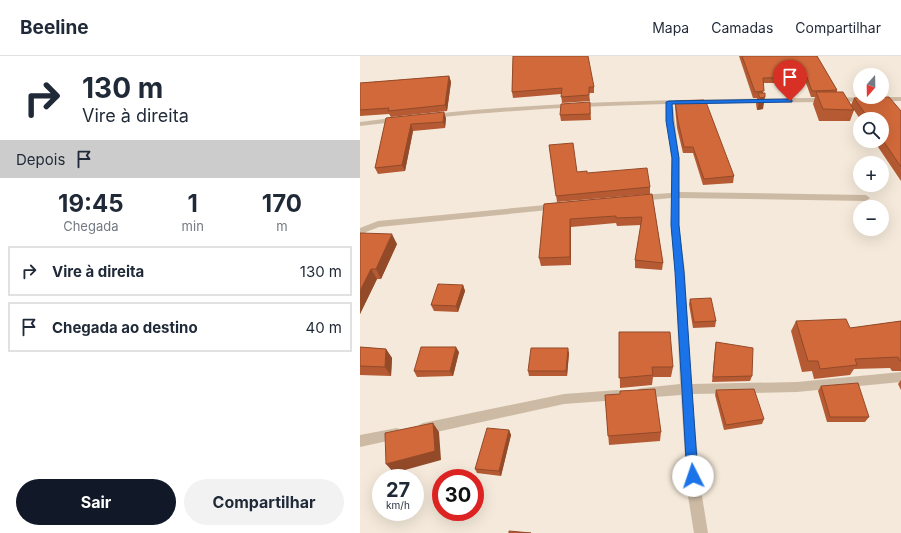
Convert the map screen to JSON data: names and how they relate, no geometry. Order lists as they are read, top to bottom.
{
  "north": "bottom",
  "page": {
    "header": "Beeline",
    "nav": ["Mapa", "Camadas", "Compartilhar"],
    "turn": ["130 m", "Vire à direita"],
    "map_buttons": ["+", "−"],
    "then": "Depois",
    "eta": [
      "19:45",
      "Chegada",
      "1",
      "min",
      "170",
      "m"
    ],
    "list": [
      {
        "name": "Vire à direita",
        "value": "130 m"
      },
      {
        "name": "Chegada ao destino",
        "value": "40 m"
      }
    ],
    "speed": "27 km/h",
    "limit": "30",
    "buttons": ["Sair", "Compartilhar"]
  }
}
